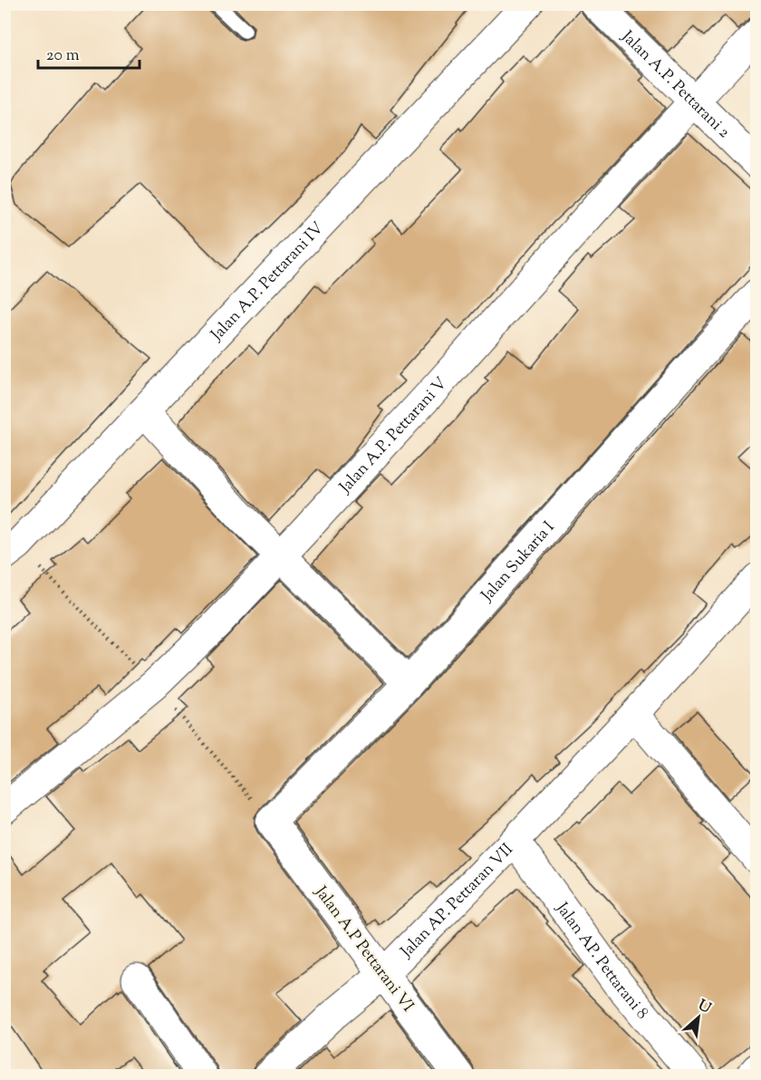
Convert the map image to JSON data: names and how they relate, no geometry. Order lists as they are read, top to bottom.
{
  "streets": {
    "street": [
      "Jalan A.P. Pettarani 2",
      "Jalan A.P. Pettarani IV",
      "Jalan A.P. Pettarani V",
      "Jalan Sukaria I",
      "Jalan AP. Pettaran VII",
      "Jalan A.P Pettarani VI",
      "Jalan AP. Pettarani 8"
    ]
  },
  "crossings": [
    ["Jalan A.P. Pettarani 2", "Jalan A.P. Pettarani V"],
    ["Jalan Sukaria I", "Jalan A.P Pettarani VI"],
    ["Jalan AP. Pettaran VII", "Jalan A.P Pettarani VI"],
    ["Jalan AP. Pettaran VII", "Jalan AP. Pettarani 8"]
  ],
  "scale_bar": "20 m",
  "north": "top right"
}
